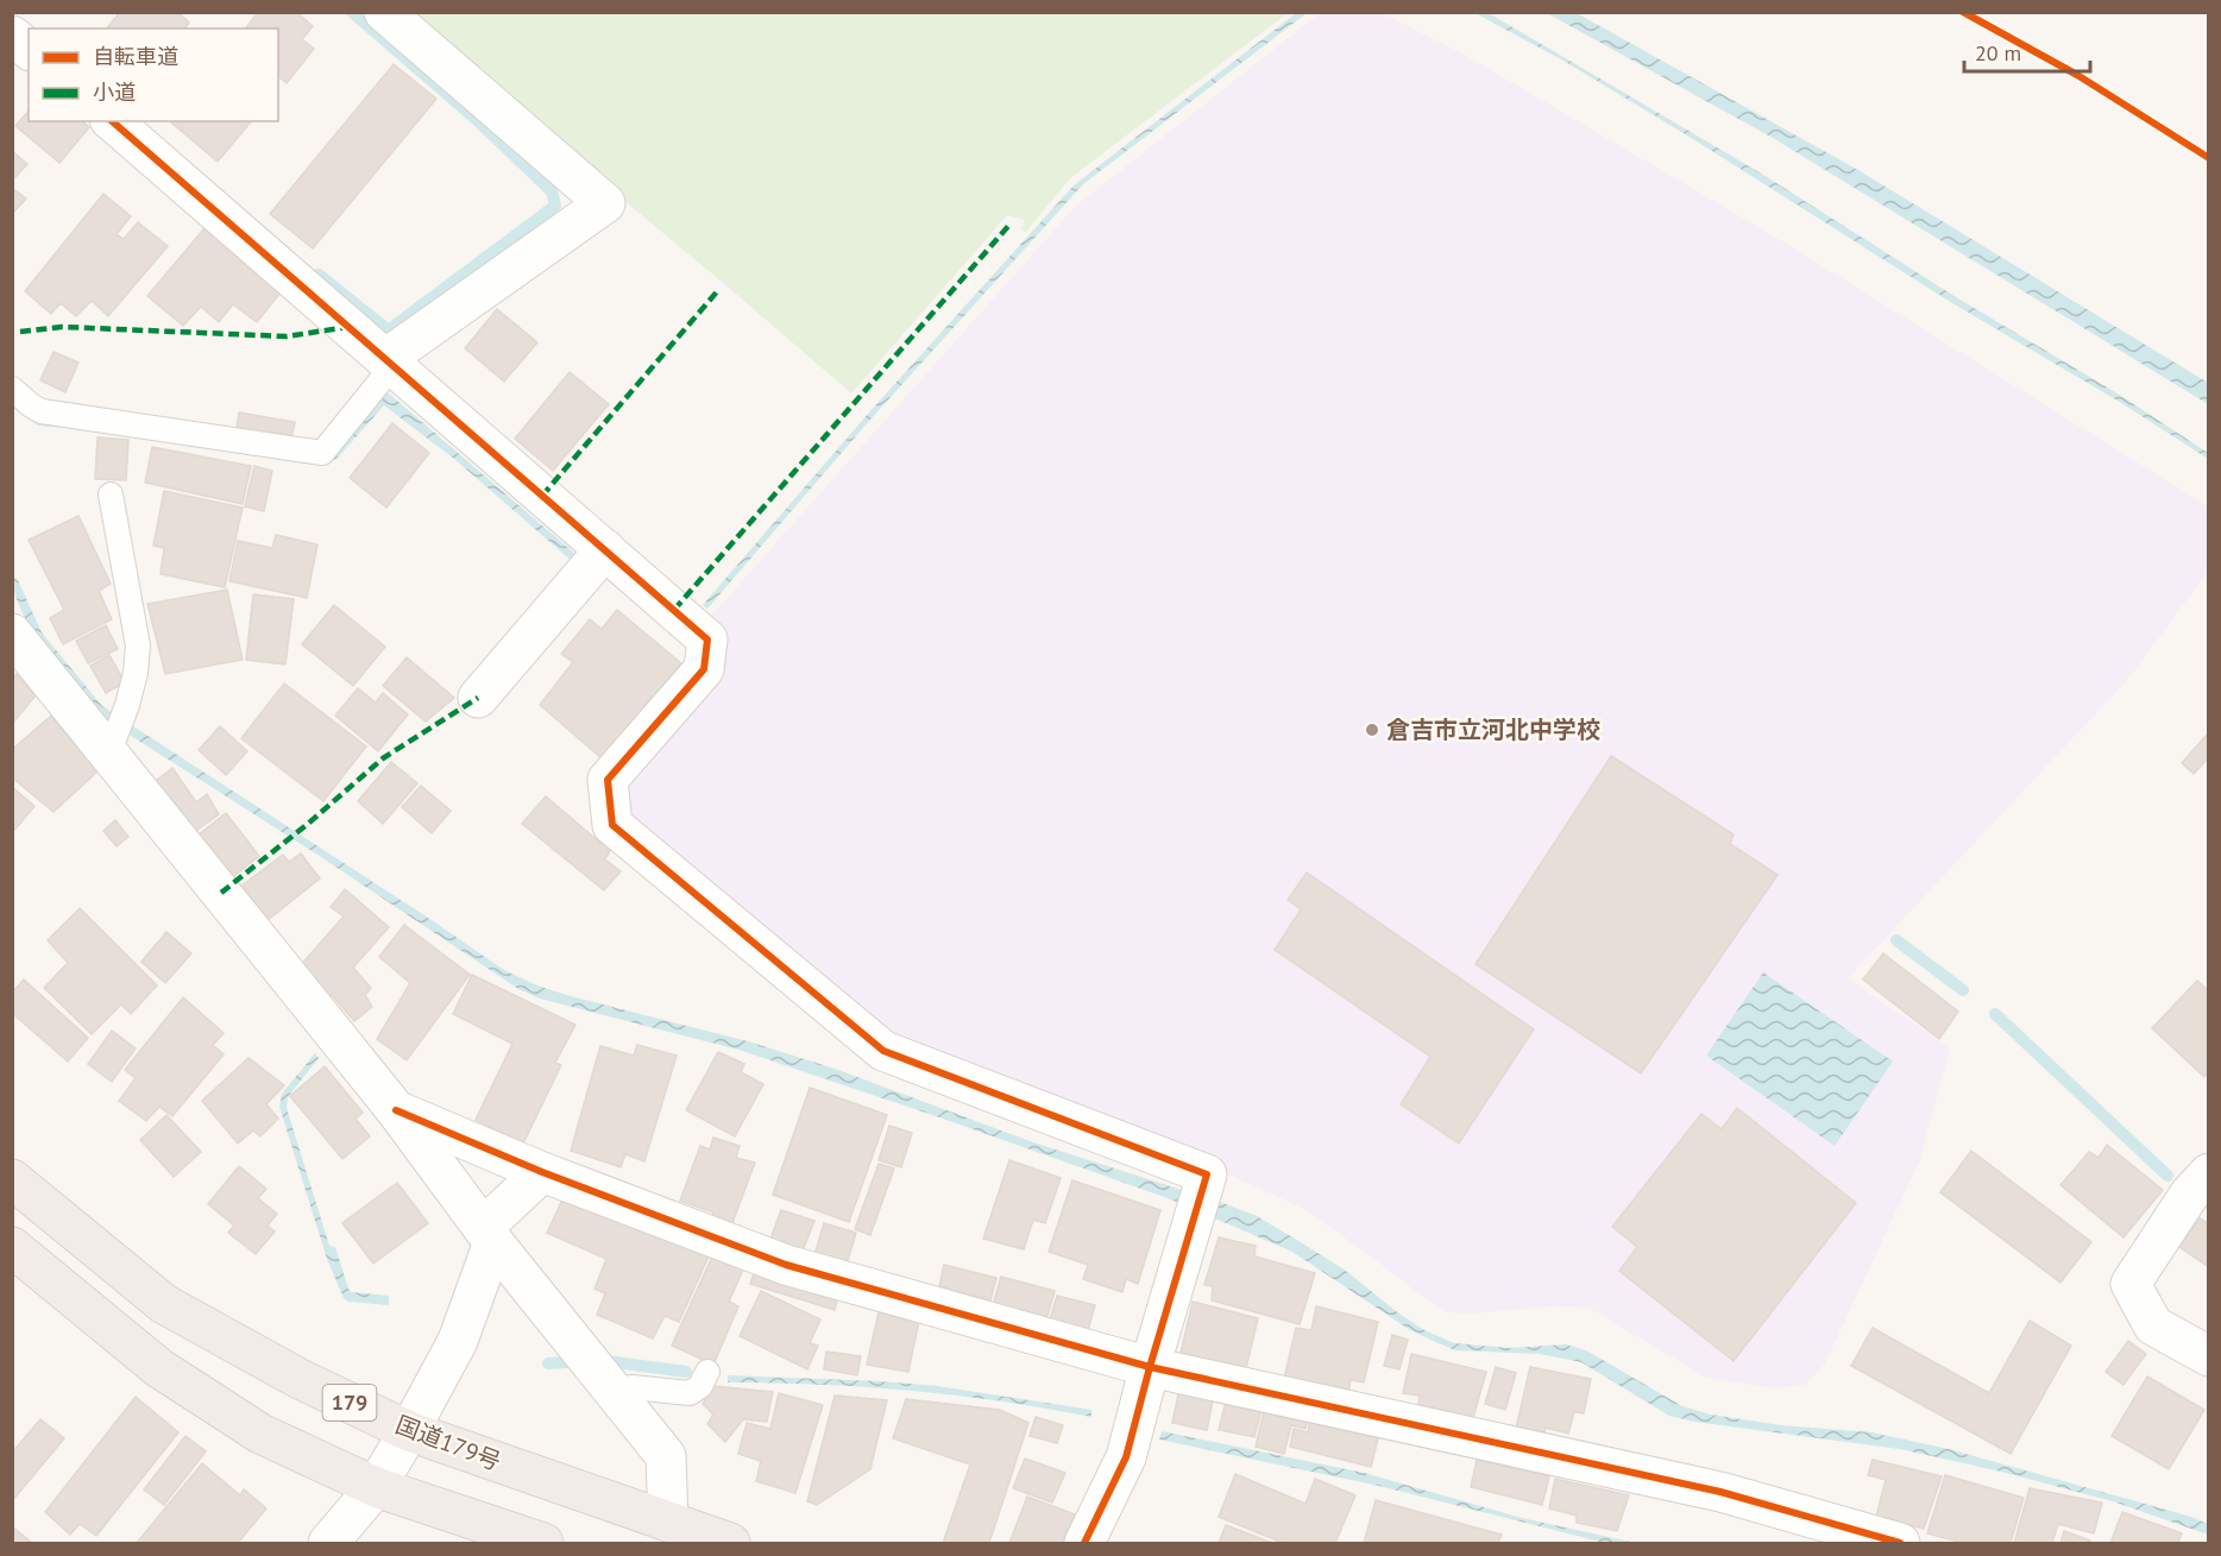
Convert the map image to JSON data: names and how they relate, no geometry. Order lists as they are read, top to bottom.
{
  "streets": {
    "highway": ["179", "国道179号"]
  },
  "places": ["倉吉市立河北中学校"],
  "legend": ["自転車道", "小道"],
  "scale_bar": "20 m"
}
